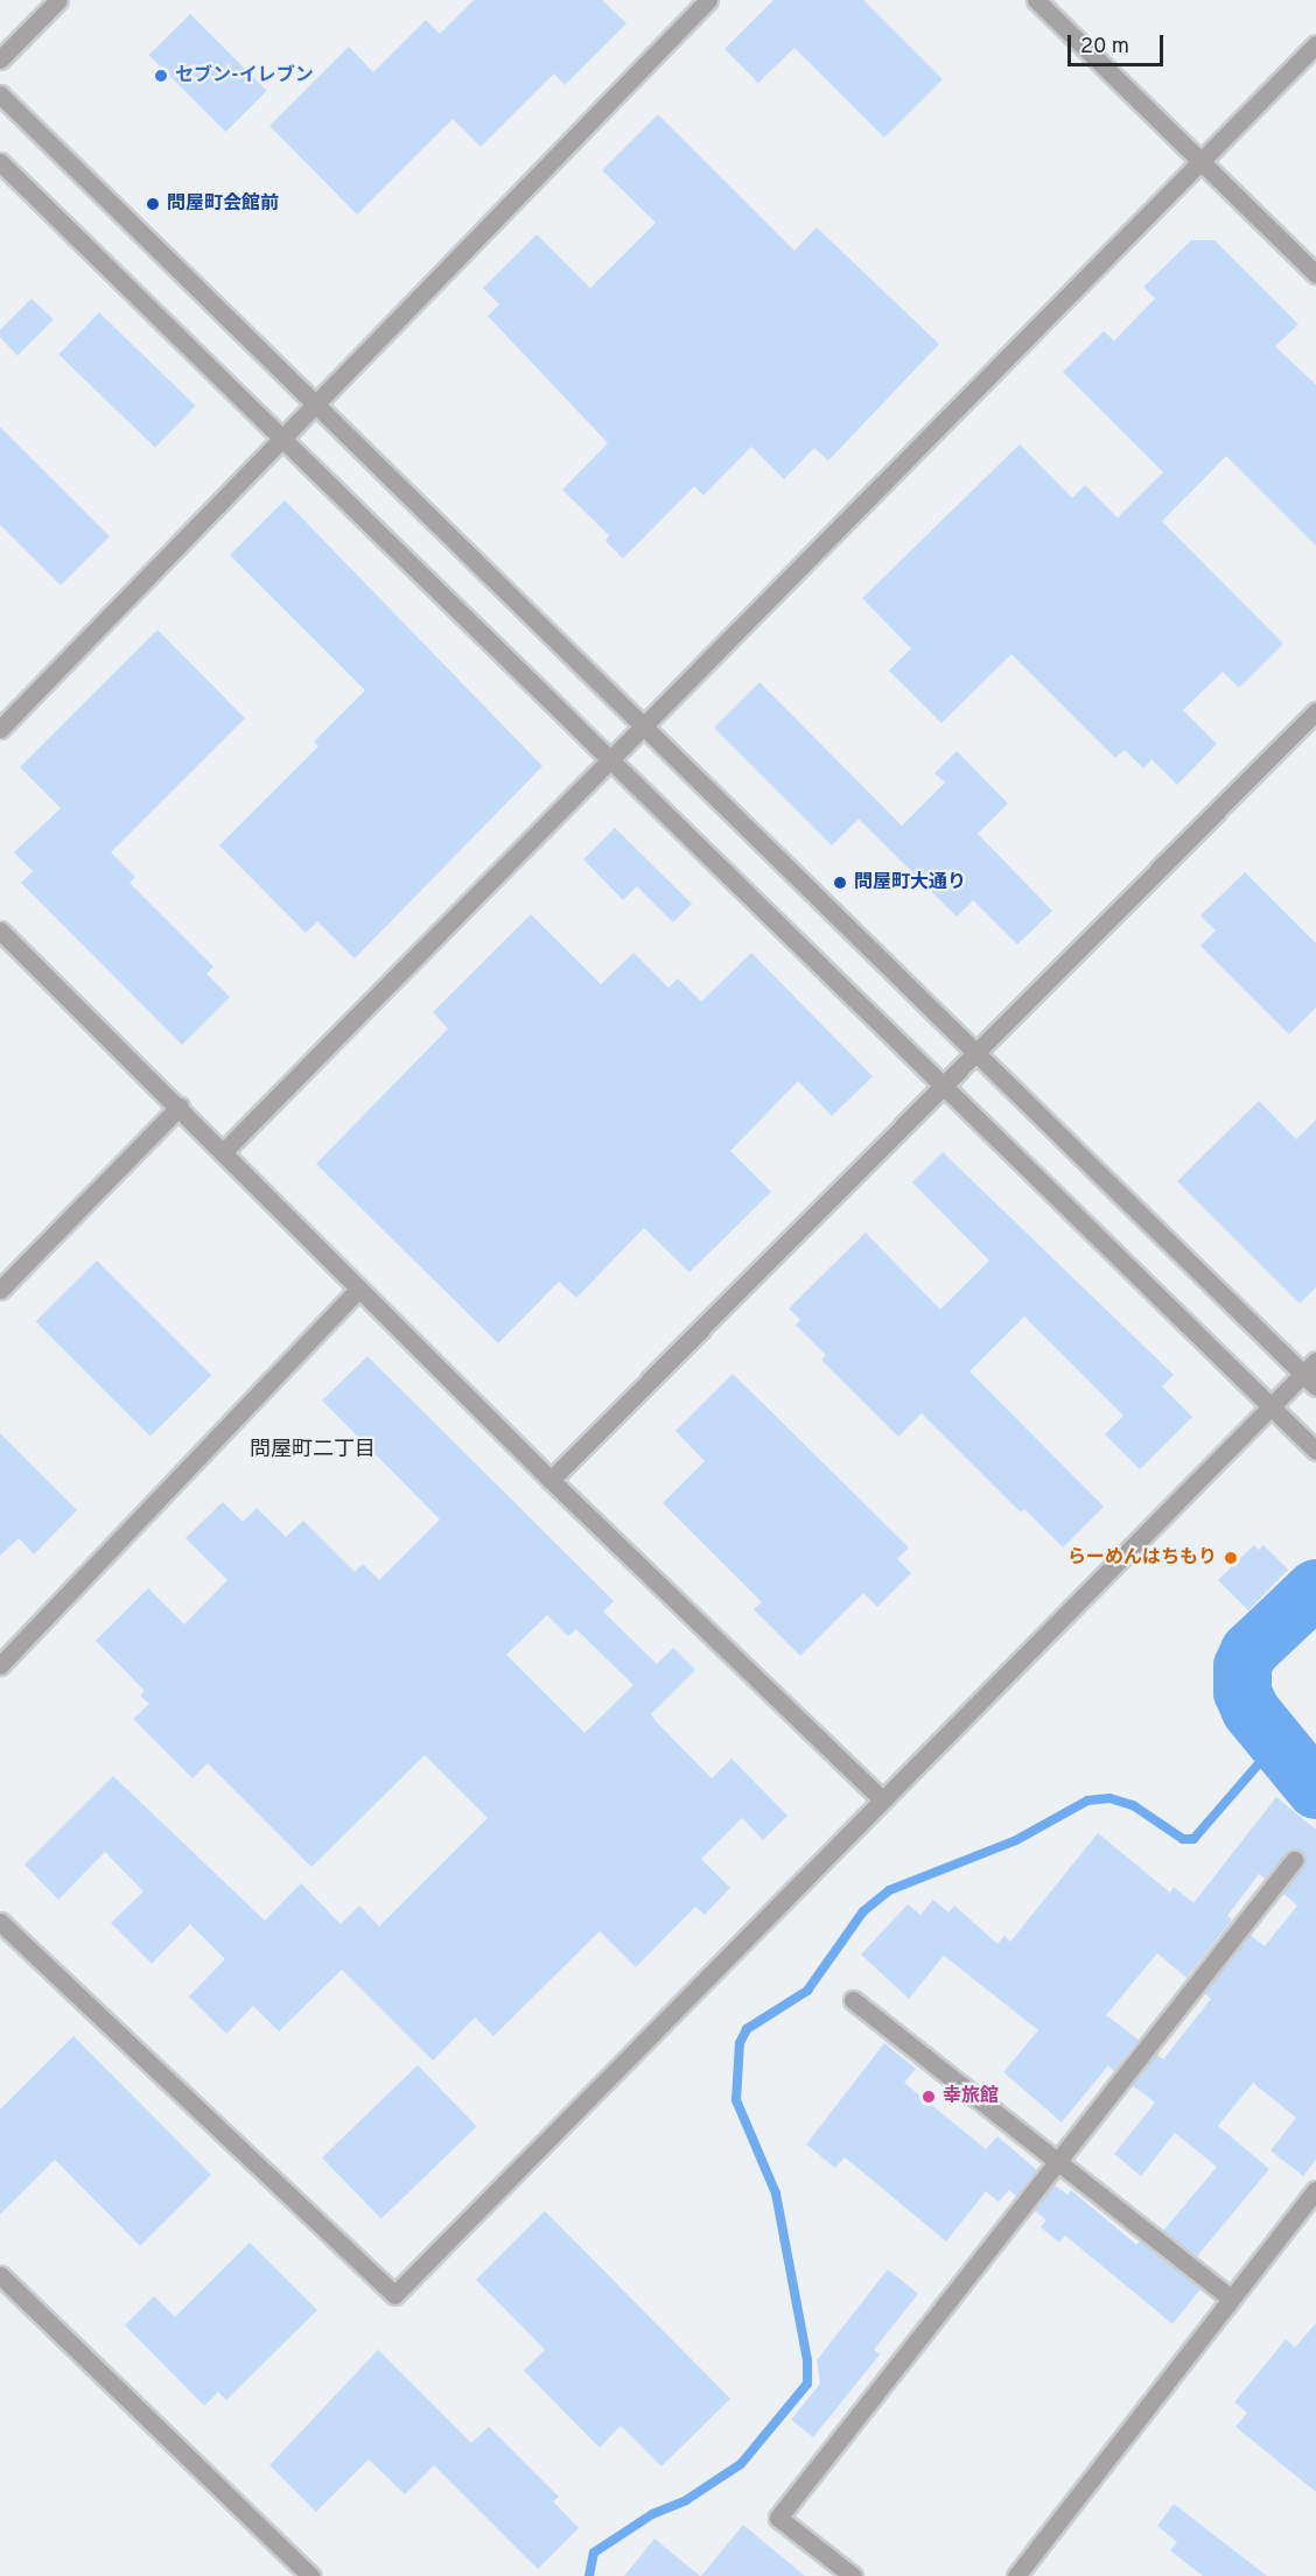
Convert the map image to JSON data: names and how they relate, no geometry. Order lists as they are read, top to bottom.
{
  "districts": ["問屋町二丁目"],
  "places": [
    "セブン-イレブン",
    "問屋町会館前",
    "問屋町大通り",
    "らーめんはちもり",
    "幸旅館"
  ],
  "scale_bar": "20 m"
}
